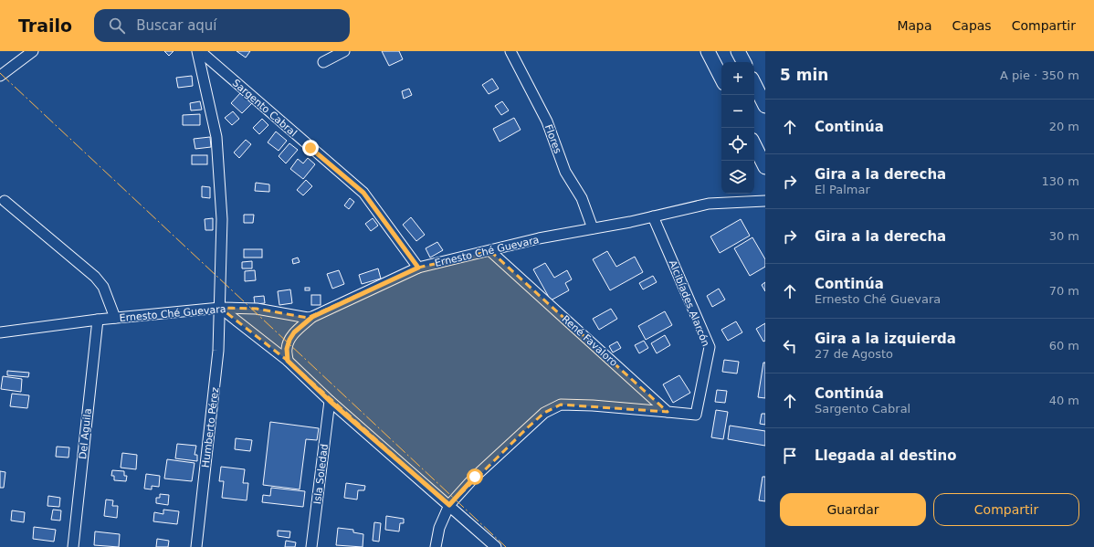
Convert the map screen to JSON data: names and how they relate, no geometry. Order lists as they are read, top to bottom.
{
  "streets": {
    "street": [
      "Sargento Cabral",
      "Flores",
      "Ernesto Ché Guevara",
      "Alcibíades Alarcón",
      "René Favaloro",
      "Humberto Pérez",
      "Del Aguila",
      "Isla Soledad"
    ]
  },
  "crossings": [
    ["Sargento Cabral", "Ernesto Ché Guevara"],
    ["Flores", "Ernesto Ché Guevara"],
    ["Ernesto Ché Guevara", "Alcibíades Alarcón"],
    ["Ernesto Ché Guevara", "René Favaloro"],
    ["Ernesto Ché Guevara", "Humberto Pérez"],
    ["Ernesto Ché Guevara", "Del Aguila"],
    ["Alcibíades Alarcón", "René Favaloro"]
  ],
  "page": {
    "header": "Trailo",
    "search": "Buscar aquí",
    "nav": ["Mapa", "Capas", "Compartir"],
    "heading": ["5 min", "A pie · 350 m"],
    "map_buttons": ["+", "−"],
    "list": [
      ["Continúa", "20 m"],
      ["Gira a la derecha", "El Palmar", "130 m"],
      ["Gira a la derecha", "30 m"],
      ["Continúa", "Ernesto Ché Guevara", "70 m"],
      ["Gira a la izquierda", "27 de Agosto", "60 m"],
      ["Continúa", "Sargento Cabral", "40 m"],
      "Llegada al destino"
    ],
    "buttons": ["Guardar", "Compartir"]
  }
}
